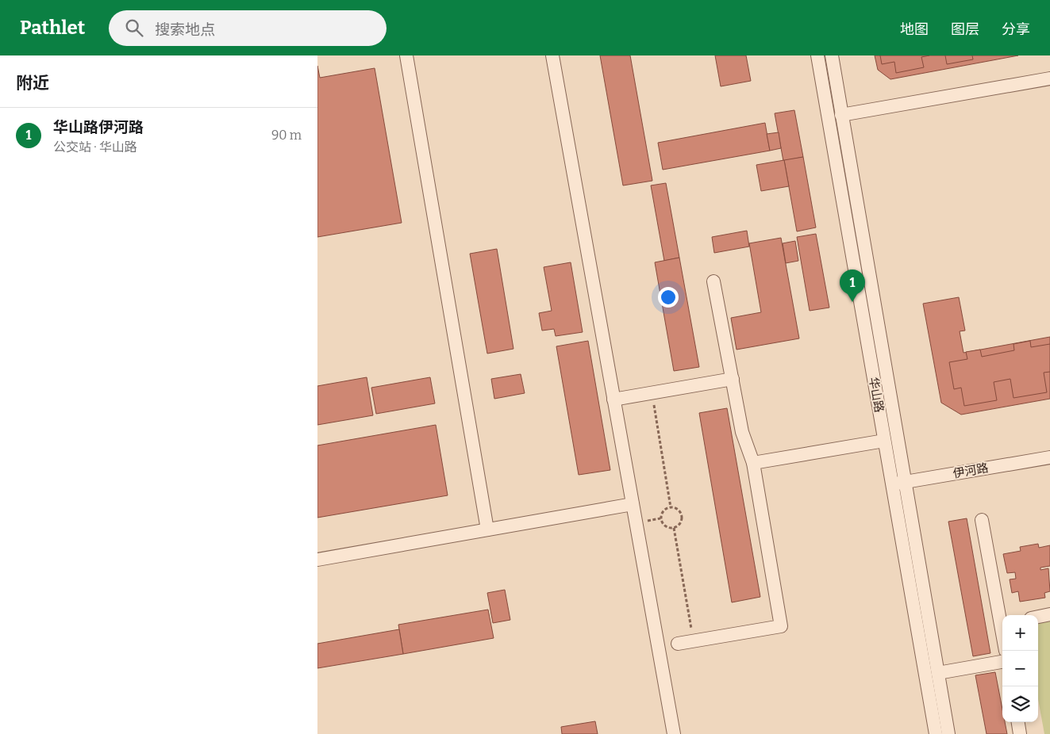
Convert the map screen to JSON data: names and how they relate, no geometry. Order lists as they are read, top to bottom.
{
  "streets": {
    "street": ["华山路", "伊河路"]
  },
  "crossings": [
    ["华山路", "伊河路"]
  ],
  "page": {
    "header": "Pathlet",
    "search": "搜索地点",
    "nav": ["地图", "图层", "分享"],
    "heading": "附近",
    "list": [
      {
        "mark": "1",
        "name": "华山路伊河路",
        "note": "公交站 · 华山路",
        "value": "90 m"
      }
    ],
    "pins": "1",
    "map_buttons": ["+", "−"]
  }
}
